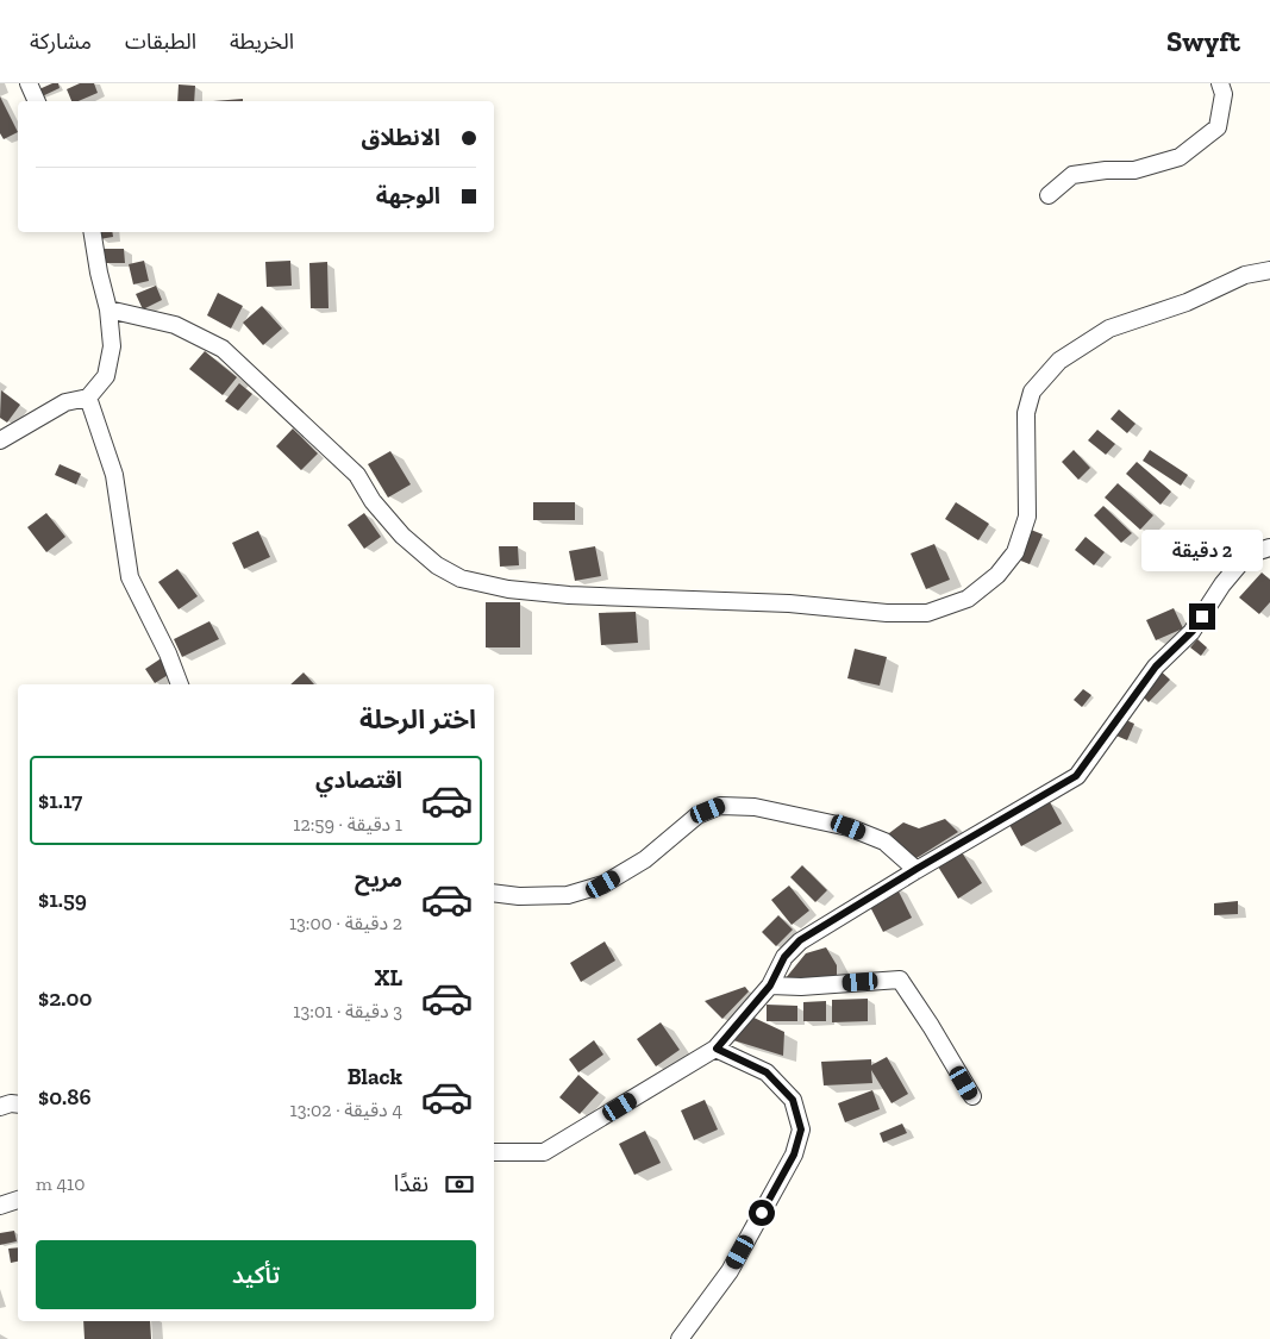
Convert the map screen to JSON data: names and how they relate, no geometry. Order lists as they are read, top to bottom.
{
  "page": {
    "header": "Swyft",
    "nav": ["الخريطة", "الطبقات", "مشاركة"],
    "banner": ["الانطلاق", "الوجهة"],
    "bubble": "2 دقيقة",
    "heading": "اختر الرحلة",
    "list": [
      {
        "name": "اقتصادي",
        "note": "1 دقيقة · 12:59",
        "value": "$1.17"
      },
      {
        "name": "مريح",
        "note": "2 دقيقة · 13:00",
        "value": "$1.59"
      },
      {
        "name": "XL",
        "note": "3 دقيقة · 13:01",
        "value": "$2.00"
      },
      {
        "name": "Black",
        "note": "4 دقيقة · 13:02",
        "value": "$0.86"
      }
    ],
    "pay": ["نقدًا", "410 m"],
    "buttons": "تأكيد"
  }
}
